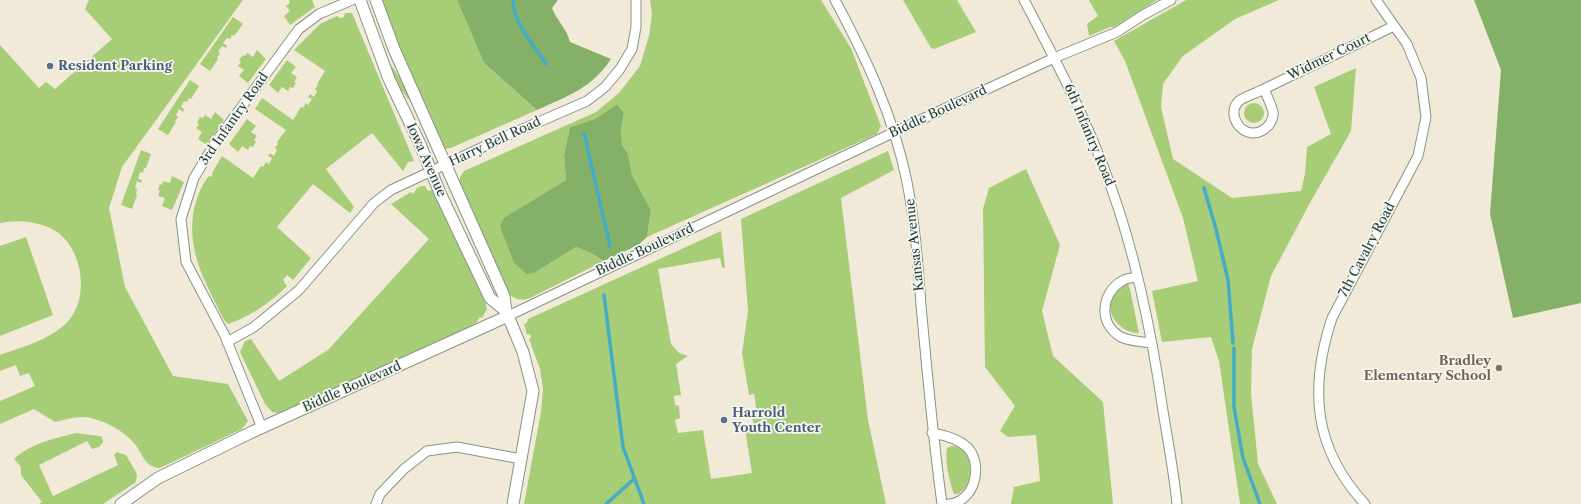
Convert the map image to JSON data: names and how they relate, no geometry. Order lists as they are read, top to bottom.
{
  "streets": {
    "street": [
      "Widmer Court",
      "Biddle Boulevard",
      "3rd Infantry Road",
      "6th Infantry Road",
      "Harry Bell Road",
      "Iowa Avenue",
      "Kansas Avenue",
      "7th Cavalry Road"
    ]
  },
  "crossings": [
    ["Widmer Court", "7th Cavalry Road"],
    ["Biddle Boulevard", "3rd Infantry Road"],
    ["Biddle Boulevard", "6th Infantry Road"],
    ["Biddle Boulevard", "Iowa Avenue"],
    ["Biddle Boulevard", "Kansas Avenue"],
    ["3rd Infantry Road", "Harry Bell Road"],
    ["Harry Bell Road", "Iowa Avenue"]
  ],
  "places": ["Resident Parking", "Bradley Elementary School", "Harrold Youth Center"]
}
